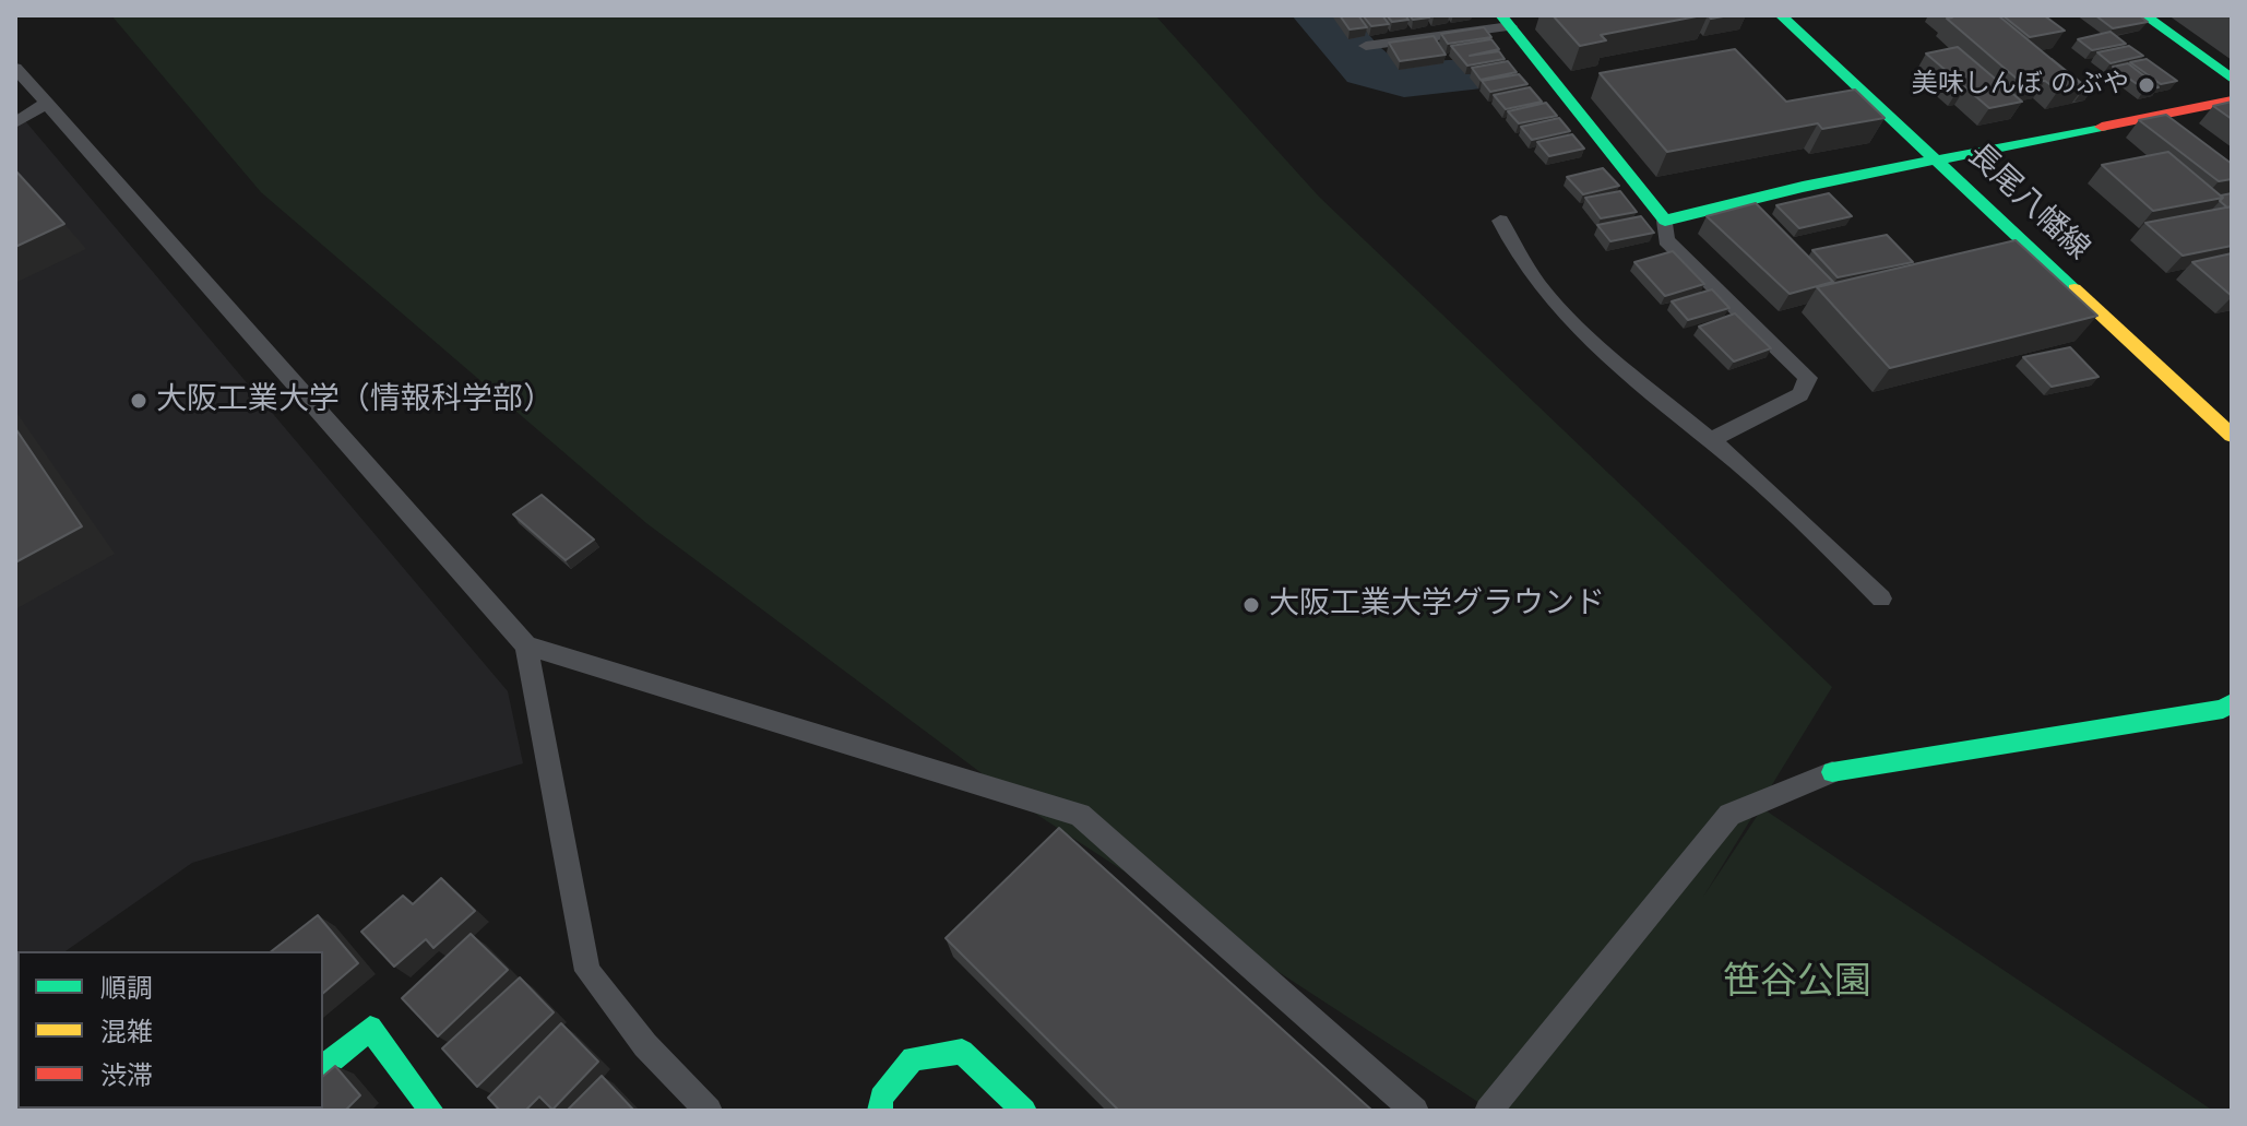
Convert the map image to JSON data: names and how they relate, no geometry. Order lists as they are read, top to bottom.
{
  "streets": {
    "street": ["長尾八幡線"]
  },
  "parks": ["笹谷公園"],
  "places": ["美味しんぼ のぶや", "大阪工業大学（情報科学部）", "大阪工業大学グラウンド"],
  "legend": ["順調", "混雑", "渋滞"]
}
